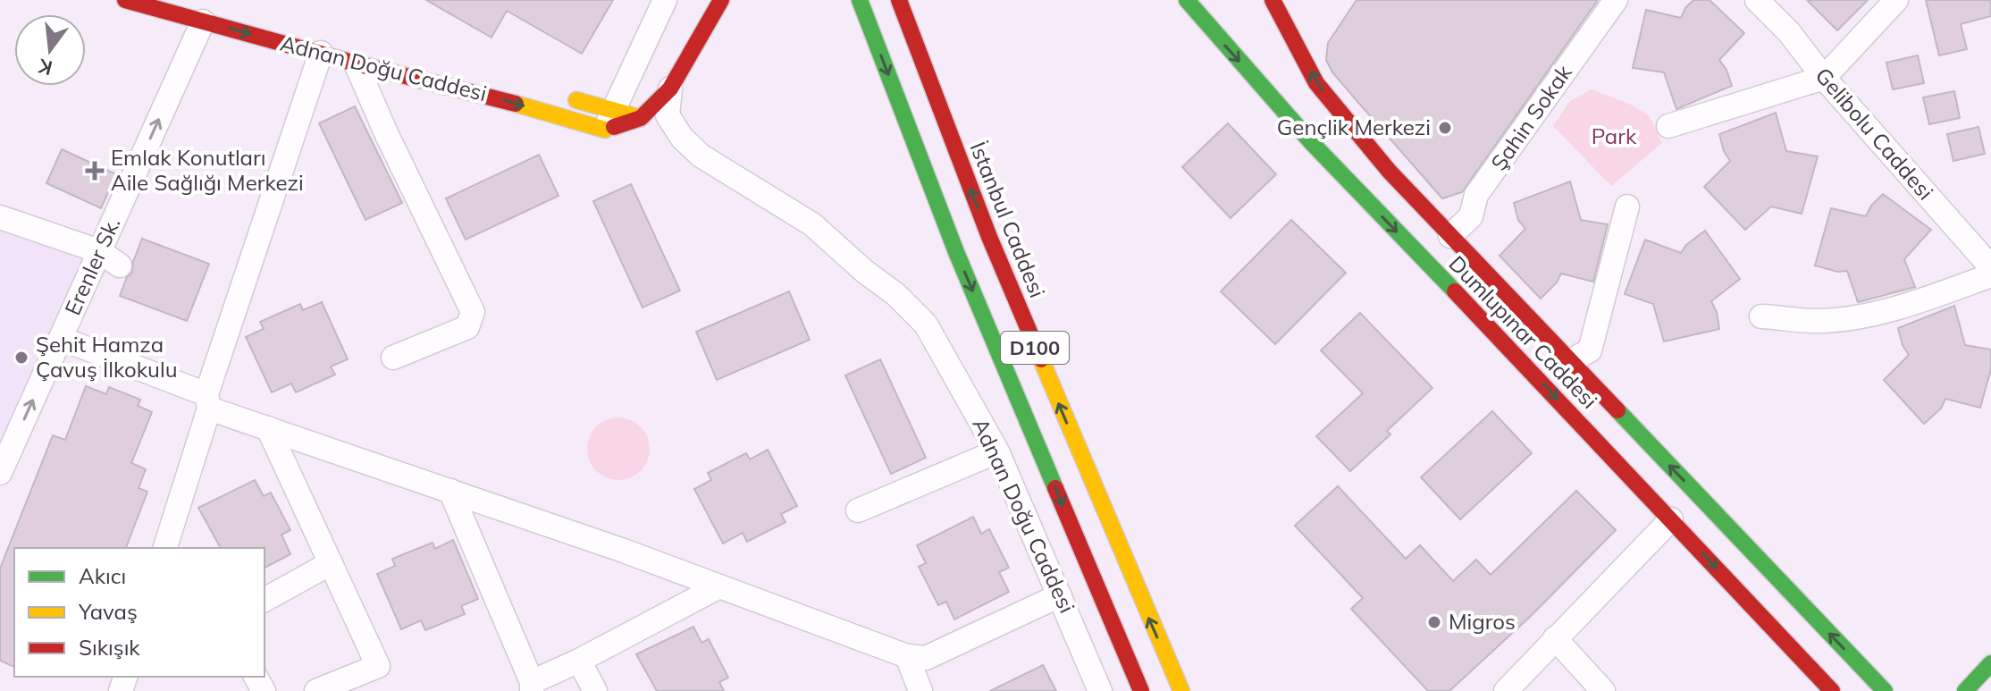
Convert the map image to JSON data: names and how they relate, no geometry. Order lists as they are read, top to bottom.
{
  "streets": {
    "main road": [
      "Adnan Doğu Caddesi",
      "İstanbul Caddesi",
      "Dumlupınar Caddesi",
      "D100"
    ],
    "street": ["Şahin Sokak", "Gelibolu Caddesi", "Erenler Sk."]
  },
  "crossings": [
    ["Adnan Doğu Caddesi", "Erenler Sk."],
    ["Şahin Sokak", "Dumlupınar Caddesi"]
  ],
  "parks": ["Park"],
  "places": {
    "other": ["Gençlik Merkezi", "Şehit Hamza Çavuş İlkokulu", "Migros"],
    "health": ["Emlak Konutları Aile Sağlığı Merkezi"]
  },
  "legend": ["Akıcı", "Yavaş", "Sıkışık"],
  "north": "bottom"
}
